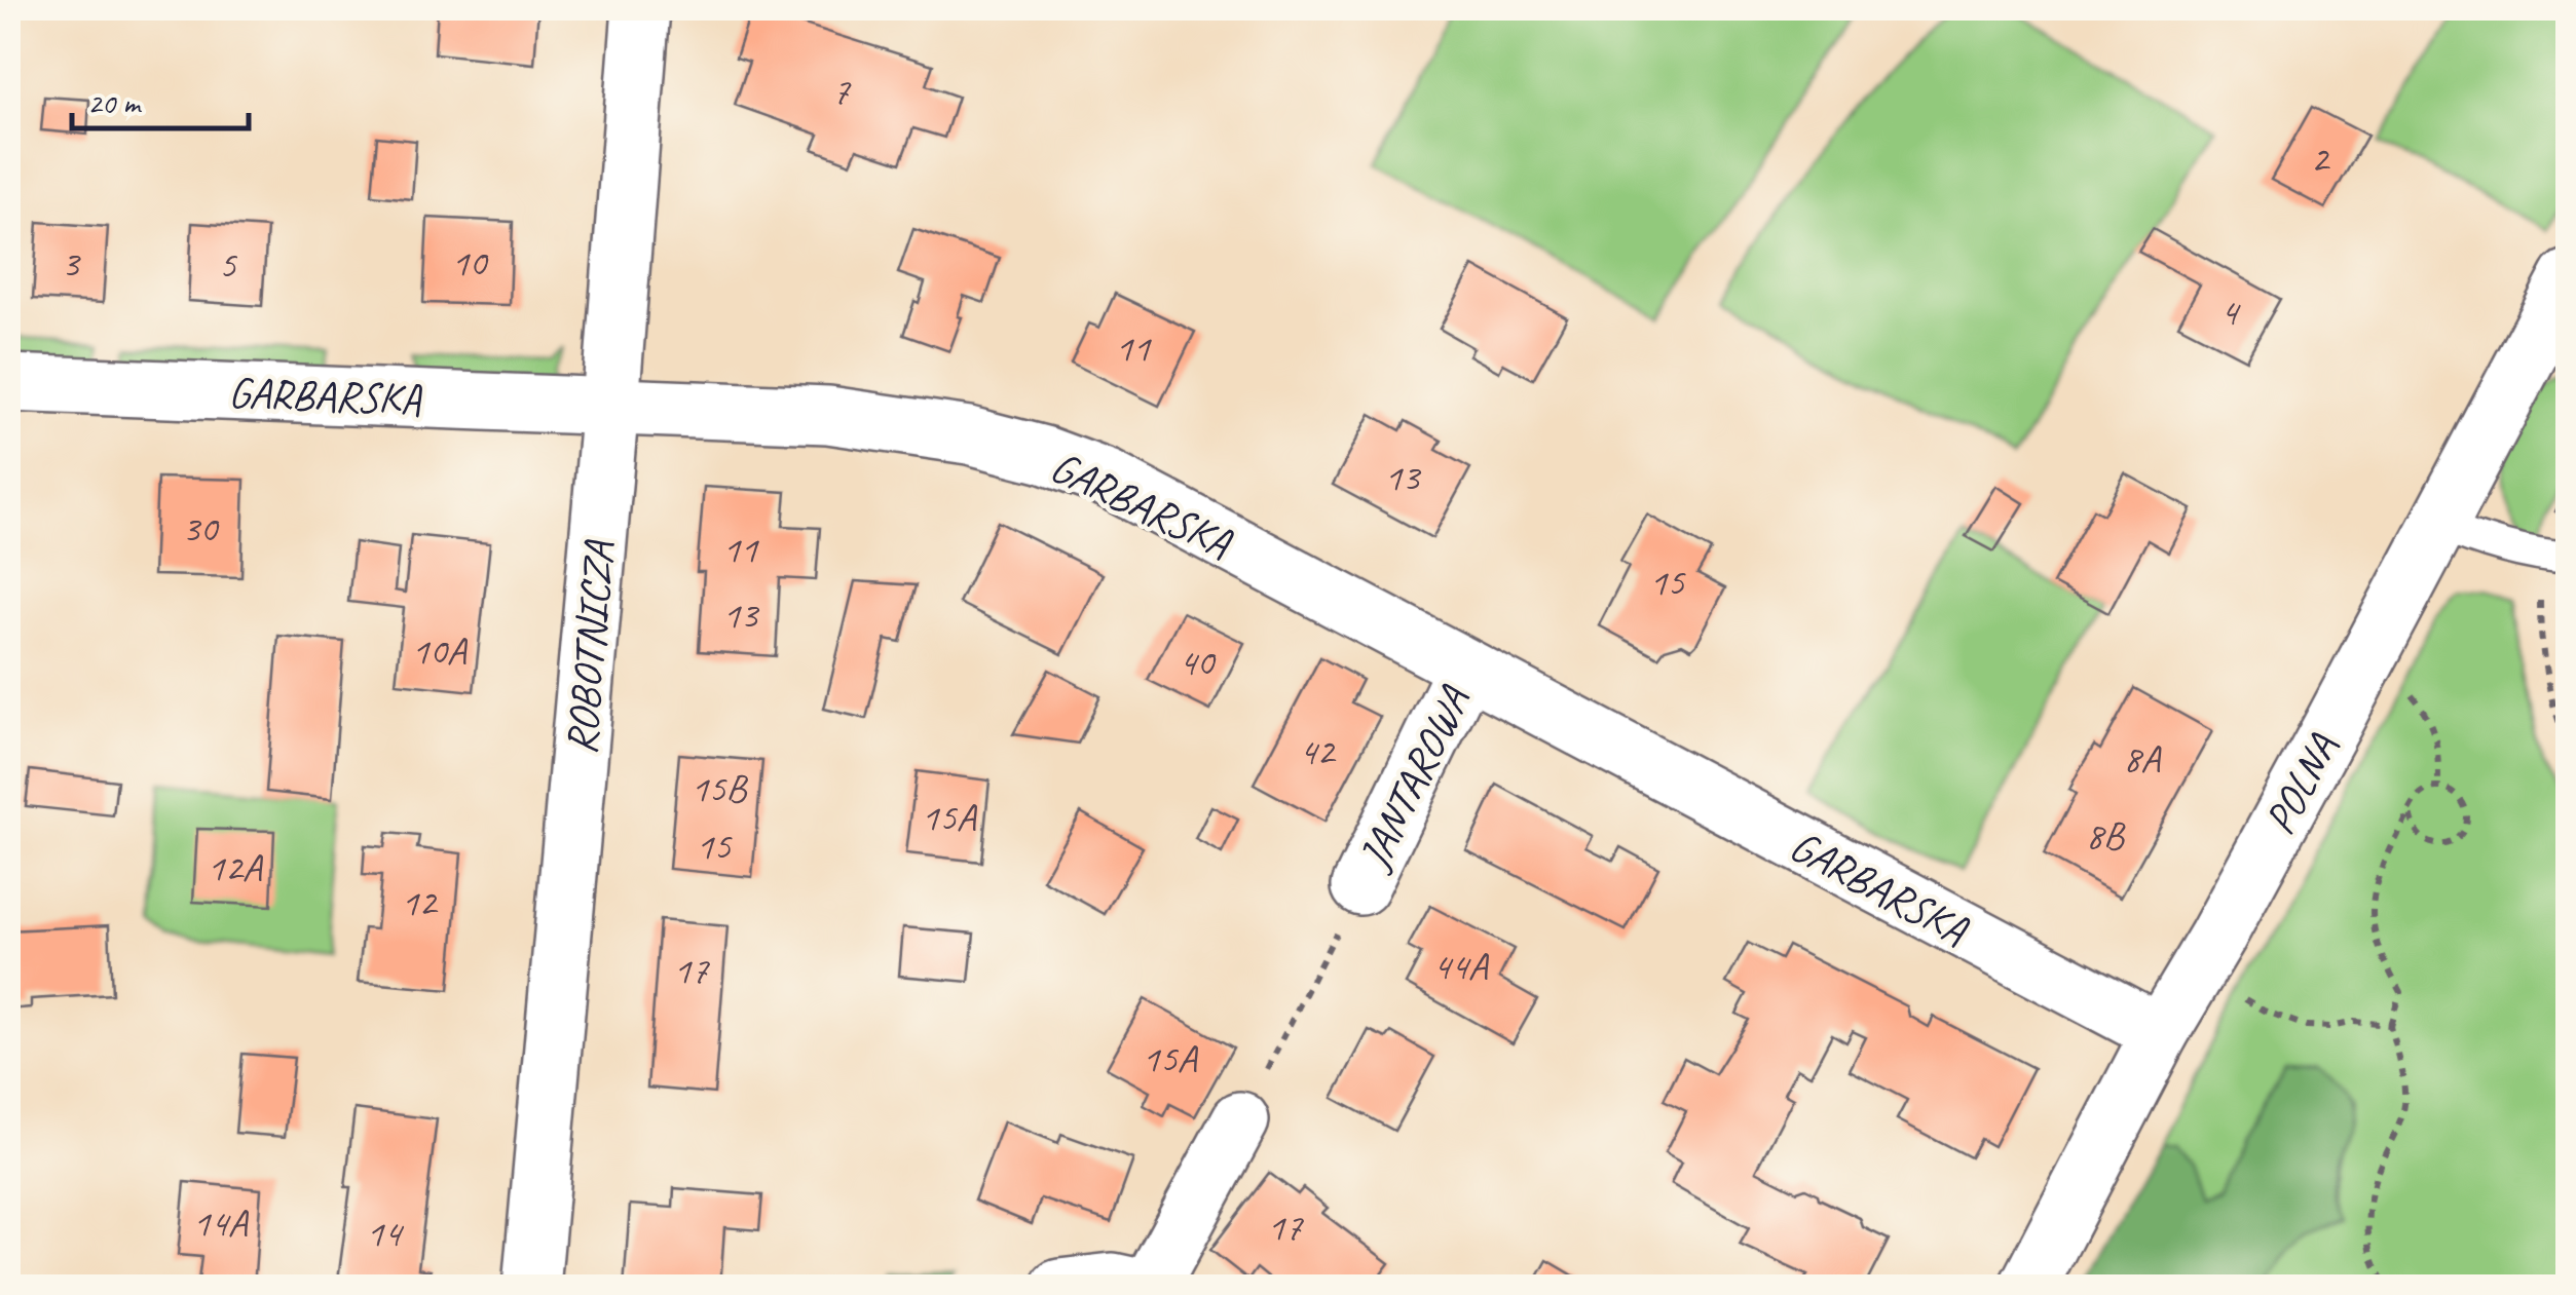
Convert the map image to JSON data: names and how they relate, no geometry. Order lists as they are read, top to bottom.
{
  "streets": {
    "street": [
      "GARBARSKA",
      "ROBOTNICZA",
      "JANTAROWA",
      "POLNA"
    ]
  },
  "crossings": [
    ["GARBARSKA", "ROBOTNICZA"],
    ["GARBARSKA", "JANTAROWA"],
    ["GARBARSKA", "POLNA"]
  ],
  "house_numbers": [
    "7",
    "2",
    "10",
    "3",
    "5",
    "4",
    "11",
    "13",
    "30",
    "11",
    "15",
    "13",
    "10A",
    "40",
    "42",
    "8A",
    "15B",
    "15A",
    "8B",
    "15",
    "12A",
    "12",
    "44A",
    "17",
    "15A",
    "14A",
    "17",
    "14"
  ],
  "scale_bar": "20 m"
}
